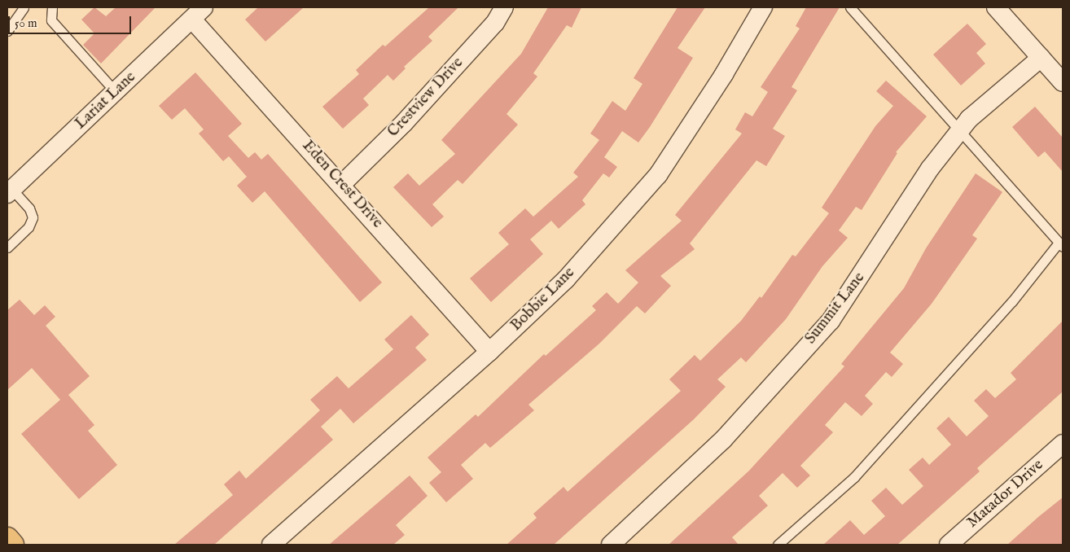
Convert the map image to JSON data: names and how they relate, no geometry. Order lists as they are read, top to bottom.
{
  "streets": {
    "street": [
      "Crestview Drive",
      "Lariat Lane",
      "Eden Crest Drive",
      "Bobbie Lane",
      "Summit Lane",
      "Matador Drive"
    ]
  },
  "crossings": [
    ["Crestview Drive", "Eden Crest Drive"],
    ["Lariat Lane", "Eden Crest Drive"],
    ["Eden Crest Drive", "Bobbie Lane"]
  ],
  "scale_bar": "50 m"
}
